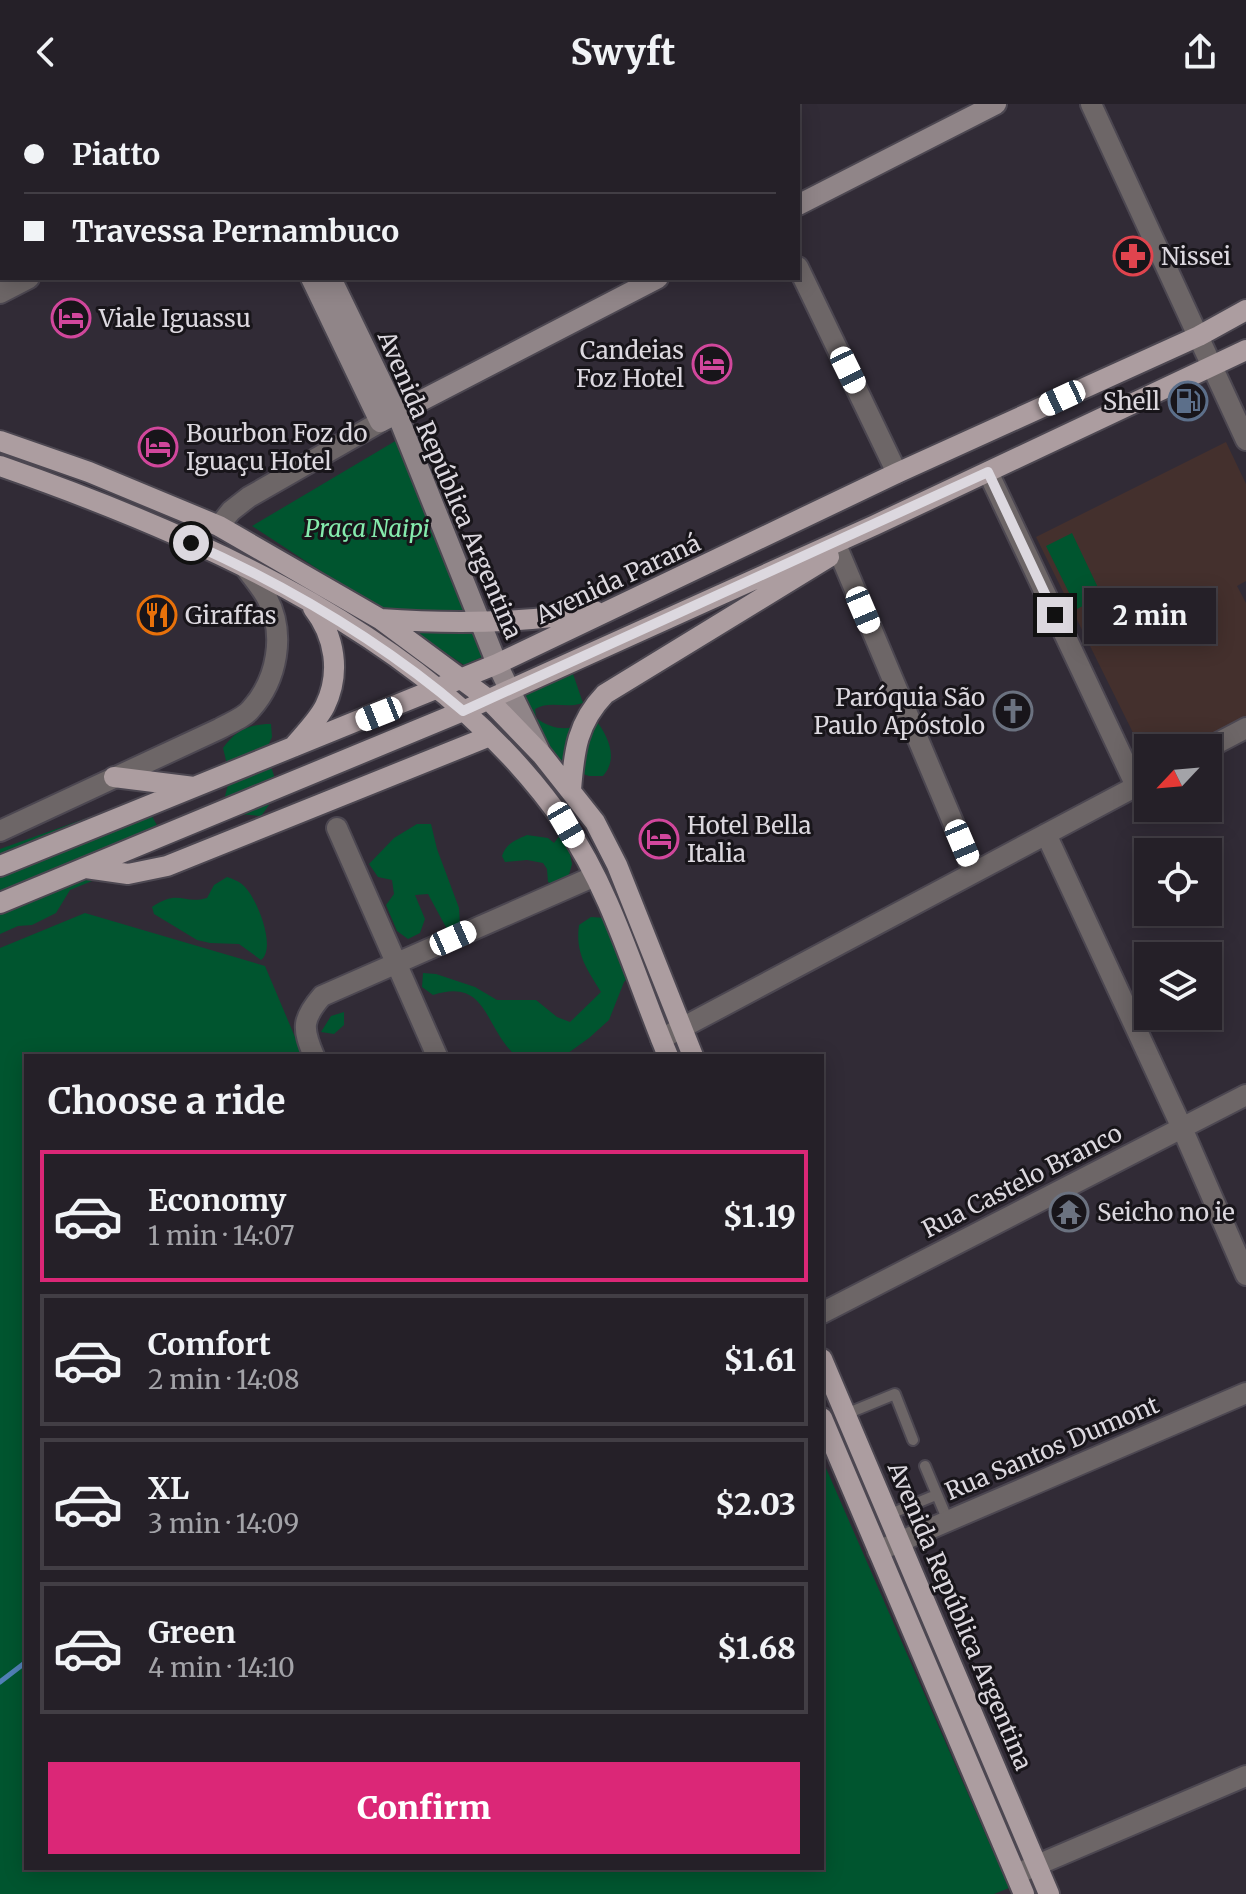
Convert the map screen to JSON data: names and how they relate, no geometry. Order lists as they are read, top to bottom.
{
  "streets": {
    "main road": ["Avenida República Argentina", "Avenida Paraná"],
    "street": ["Rua Castelo Branco", "Rua Santos Dumont"]
  },
  "crossings": [
    ["Avenida República Argentina", "Avenida Paraná"],
    ["Avenida República Argentina", "Rua Santos Dumont"]
  ],
  "parks": ["Praça Naipi"],
  "places": {
    "pharmacy": ["Nissei"],
    "hotel": [
      "Viale Iguassu",
      "Candeias Foz Hotel",
      "Bourbon Foz do Iguaçu Hotel",
      "Hotel Bella Italia"
    ],
    "fuel station": ["Shell"],
    "restaurant": ["Giraffas"],
    "church": ["Paróquia São Paulo Apóstolo"],
    "temple": ["Seicho no ie"]
  },
  "north": "bottom left",
  "page": {
    "header": "Swyft",
    "banner": ["Piatto", "Travessa Pernambuco"],
    "bubble": "2 min",
    "heading": "Choose a ride",
    "list": [
      {
        "name": "Economy",
        "note": "1 min · 14:07",
        "value": "$1.19"
      },
      {
        "name": "Comfort",
        "note": "2 min · 14:08",
        "value": "$1.61"
      },
      {
        "name": "XL",
        "note": "3 min · 14:09",
        "value": "$2.03"
      },
      {
        "name": "Green",
        "note": "4 min · 14:10",
        "value": "$1.68"
      }
    ],
    "buttons": "Confirm"
  }
}
